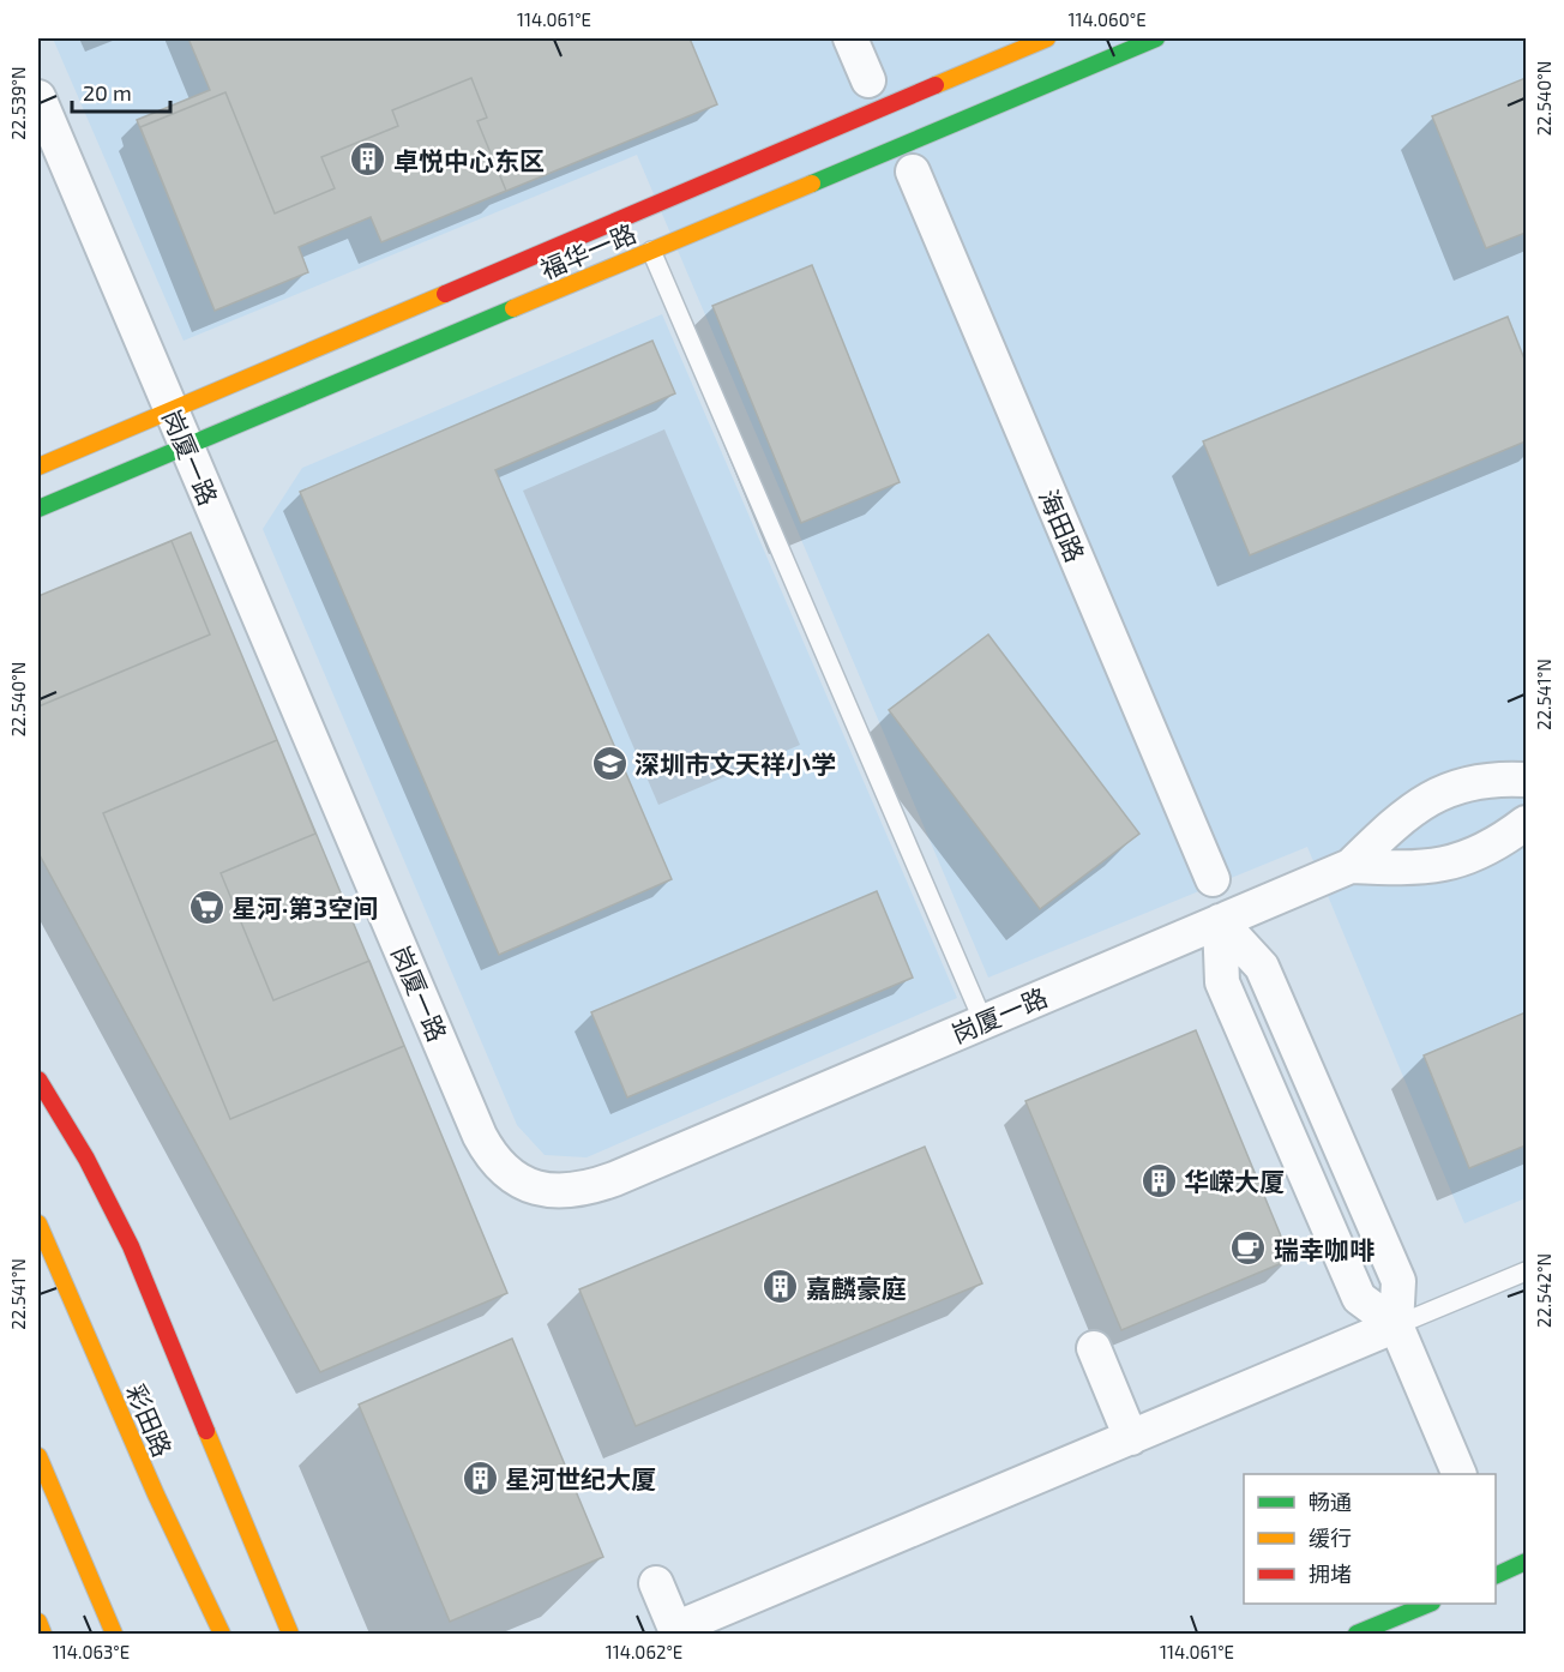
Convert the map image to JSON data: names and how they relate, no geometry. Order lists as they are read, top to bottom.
{
  "streets": {
    "street": [
      "福华一路",
      "岗厦一路",
      "海田路",
      "彩田路"
    ]
  },
  "crossings": [
    ["福华一路", "岗厦一路"]
  ],
  "places": {
    "building": [
      "卓悦中心东区",
      "华嵘大厦",
      "嘉麟豪庭",
      "星河世纪大厦"
    ],
    "school or university": ["深圳市文天祥小学"],
    "supermarket": ["星河·第3空间"],
    "cafe": ["瑞幸咖啡"]
  },
  "legend": ["畅通", "缓行", "拥堵"],
  "scale_bar": "20 m",
  "coordinates": [
    "114.061°E",
    "114.060°E",
    "22.540°N",
    "22.539°N",
    "22.541°N",
    "22.542°N",
    "114.063°E",
    "114.062°E"
  ]
}
